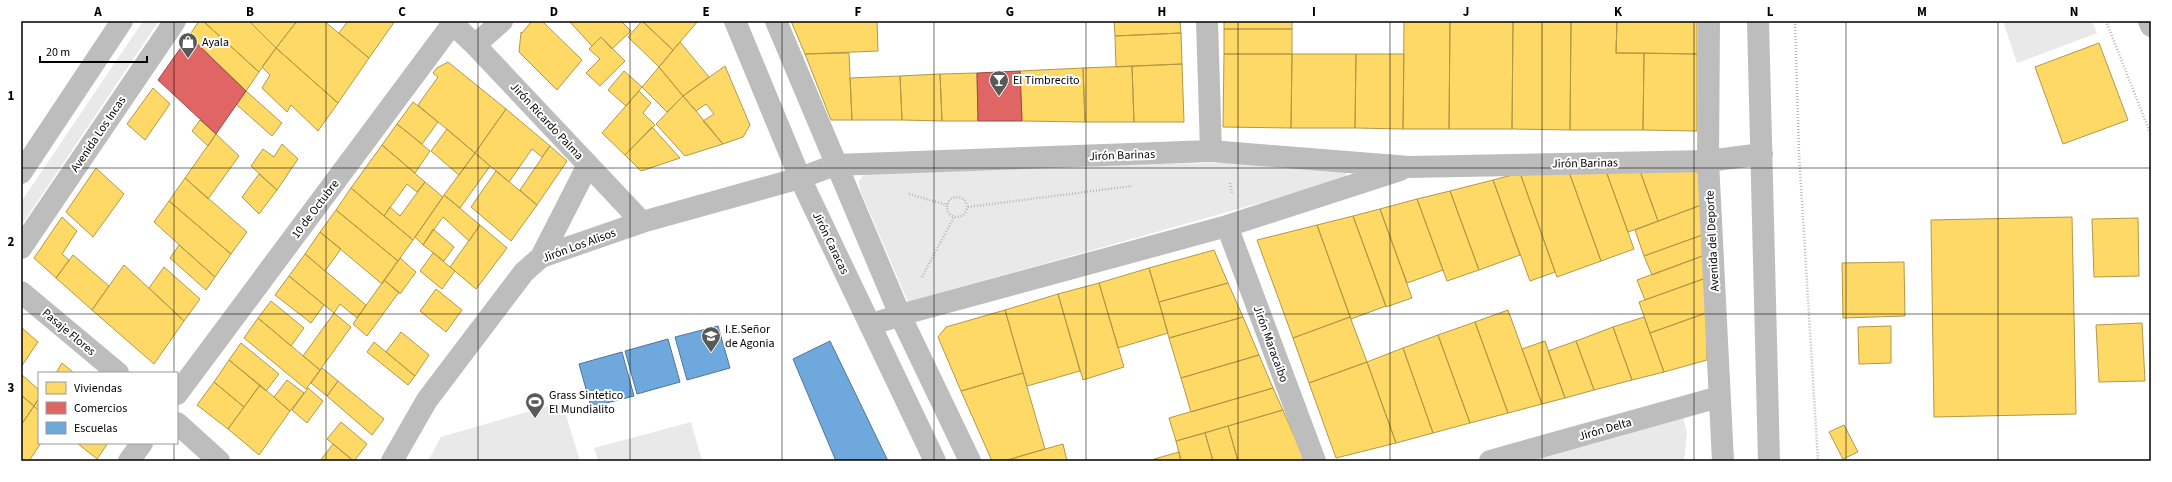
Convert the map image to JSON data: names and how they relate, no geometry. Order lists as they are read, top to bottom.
{
  "streets": {
    "street": [
      "Jirón Ricardo Palma",
      "Avenida Los Incas",
      "Jirón Barinas",
      "10 de Octubre",
      "Avenida del Deporte",
      "Jirón Caracas",
      "Jirón Los Alisos",
      "Pasaje Flores",
      "Jirón Maracaibo",
      "Jirón Delta"
    ]
  },
  "crossings": [
    ["Jirón Ricardo Palma", "10 de Octubre"],
    ["Jirón Ricardo Palma", "Jirón Los Alisos"],
    ["Jirón Barinas", "Avenida del Deporte"],
    ["Jirón Barinas", "Jirón Caracas"],
    ["Jirón Barinas", "Jirón Los Alisos"],
    ["Jirón Barinas", "Jirón Maracaibo"],
    ["Avenida del Deporte", "Jirón Delta"],
    ["Jirón Caracas", "Jirón Los Alisos"]
  ],
  "places": {
    "shop": ["Ayala"],
    "bar": ["El Timbrecito"],
    "school or university": ["I.E.Señor de Agonia"],
    "sports": ["Grass Sintetico El Mundialito"]
  },
  "legend": ["Viviendas", "Comercios", "Escuelas"],
  "scale_bar": "20 m",
  "grid": {
    "columns": [
      "A",
      "B",
      "C",
      "D",
      "E",
      "F",
      "G",
      "H",
      "I",
      "J",
      "K",
      "L",
      "M",
      "N"
    ],
    "rows": ["1", "2", "3"]
  }
}
